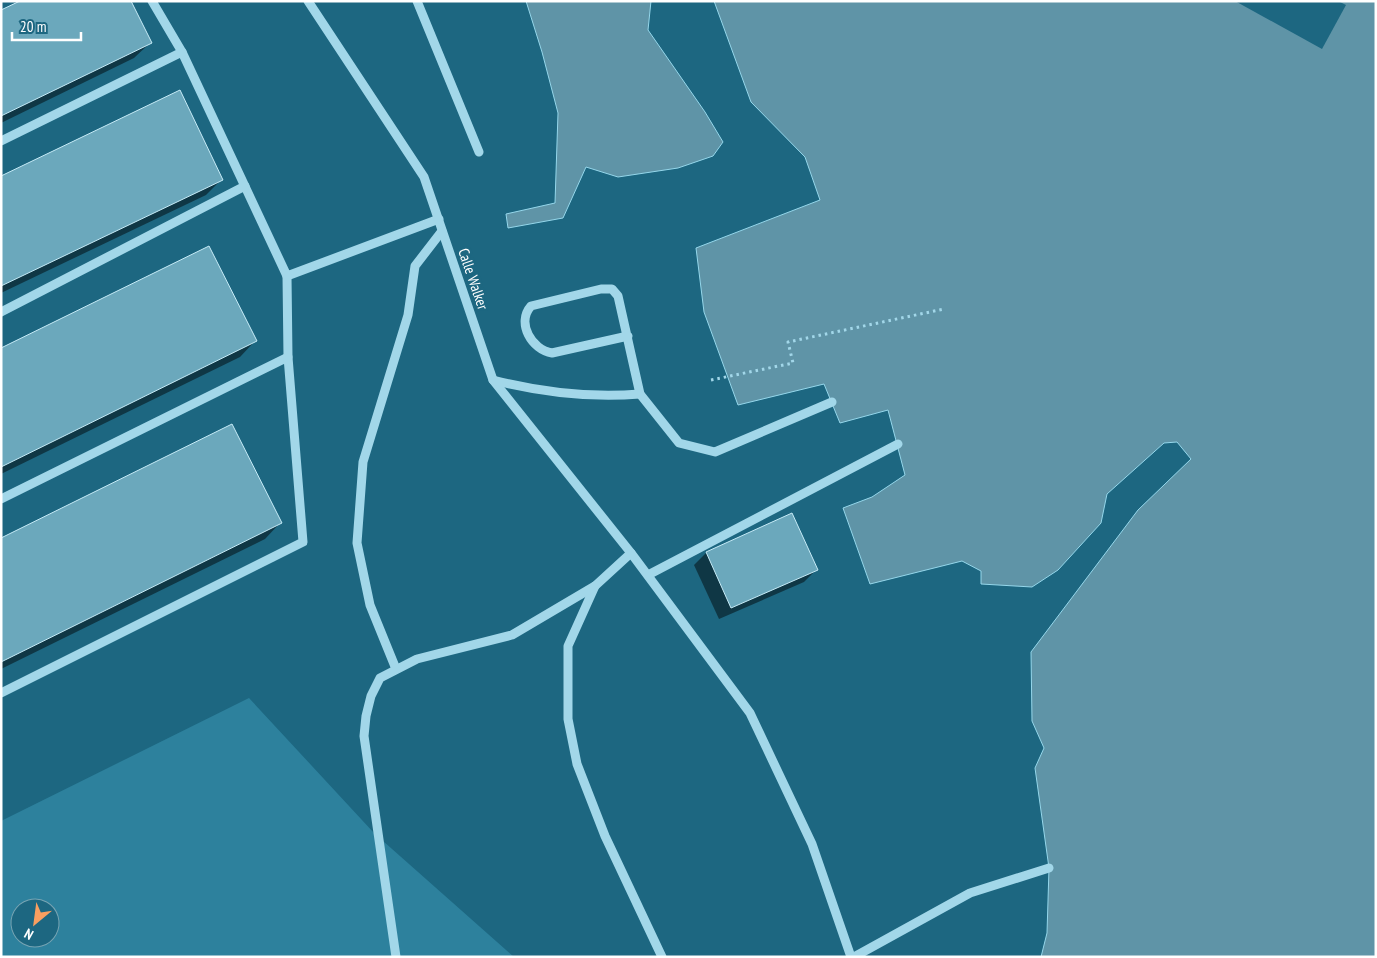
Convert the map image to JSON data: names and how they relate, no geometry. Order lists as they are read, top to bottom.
{
  "streets": {
    "street": ["Calle Walker"]
  },
  "scale_bar": "20 m",
  "north": "bottom left"
}
